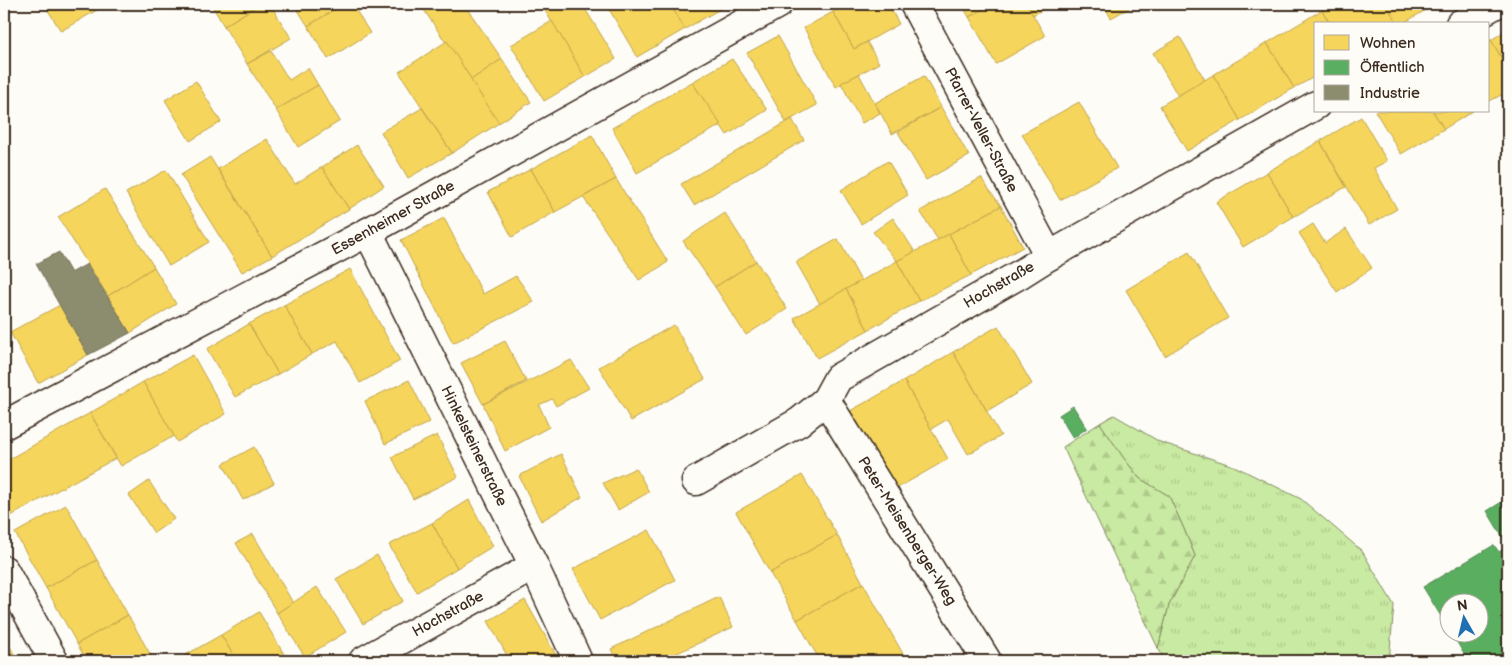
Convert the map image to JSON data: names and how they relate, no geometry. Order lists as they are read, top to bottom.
{
  "streets": {
    "street": [
      "Pfarrer-Veller-Straße",
      "Essenheimer Straße",
      "Hochstraße",
      "Hinkelsteinerstraße",
      "Peter-Meisenberger-Weg"
    ]
  },
  "crossings": [
    ["Pfarrer-Veller-Straße", "Hochstraße"],
    ["Essenheimer Straße", "Hinkelsteinerstraße"],
    ["Hochstraße", "Hinkelsteinerstraße"],
    ["Hochstraße", "Peter-Meisenberger-Weg"]
  ],
  "legend": ["Wohnen", "Öffentlich", "Industrie"],
  "north": "top"
}
